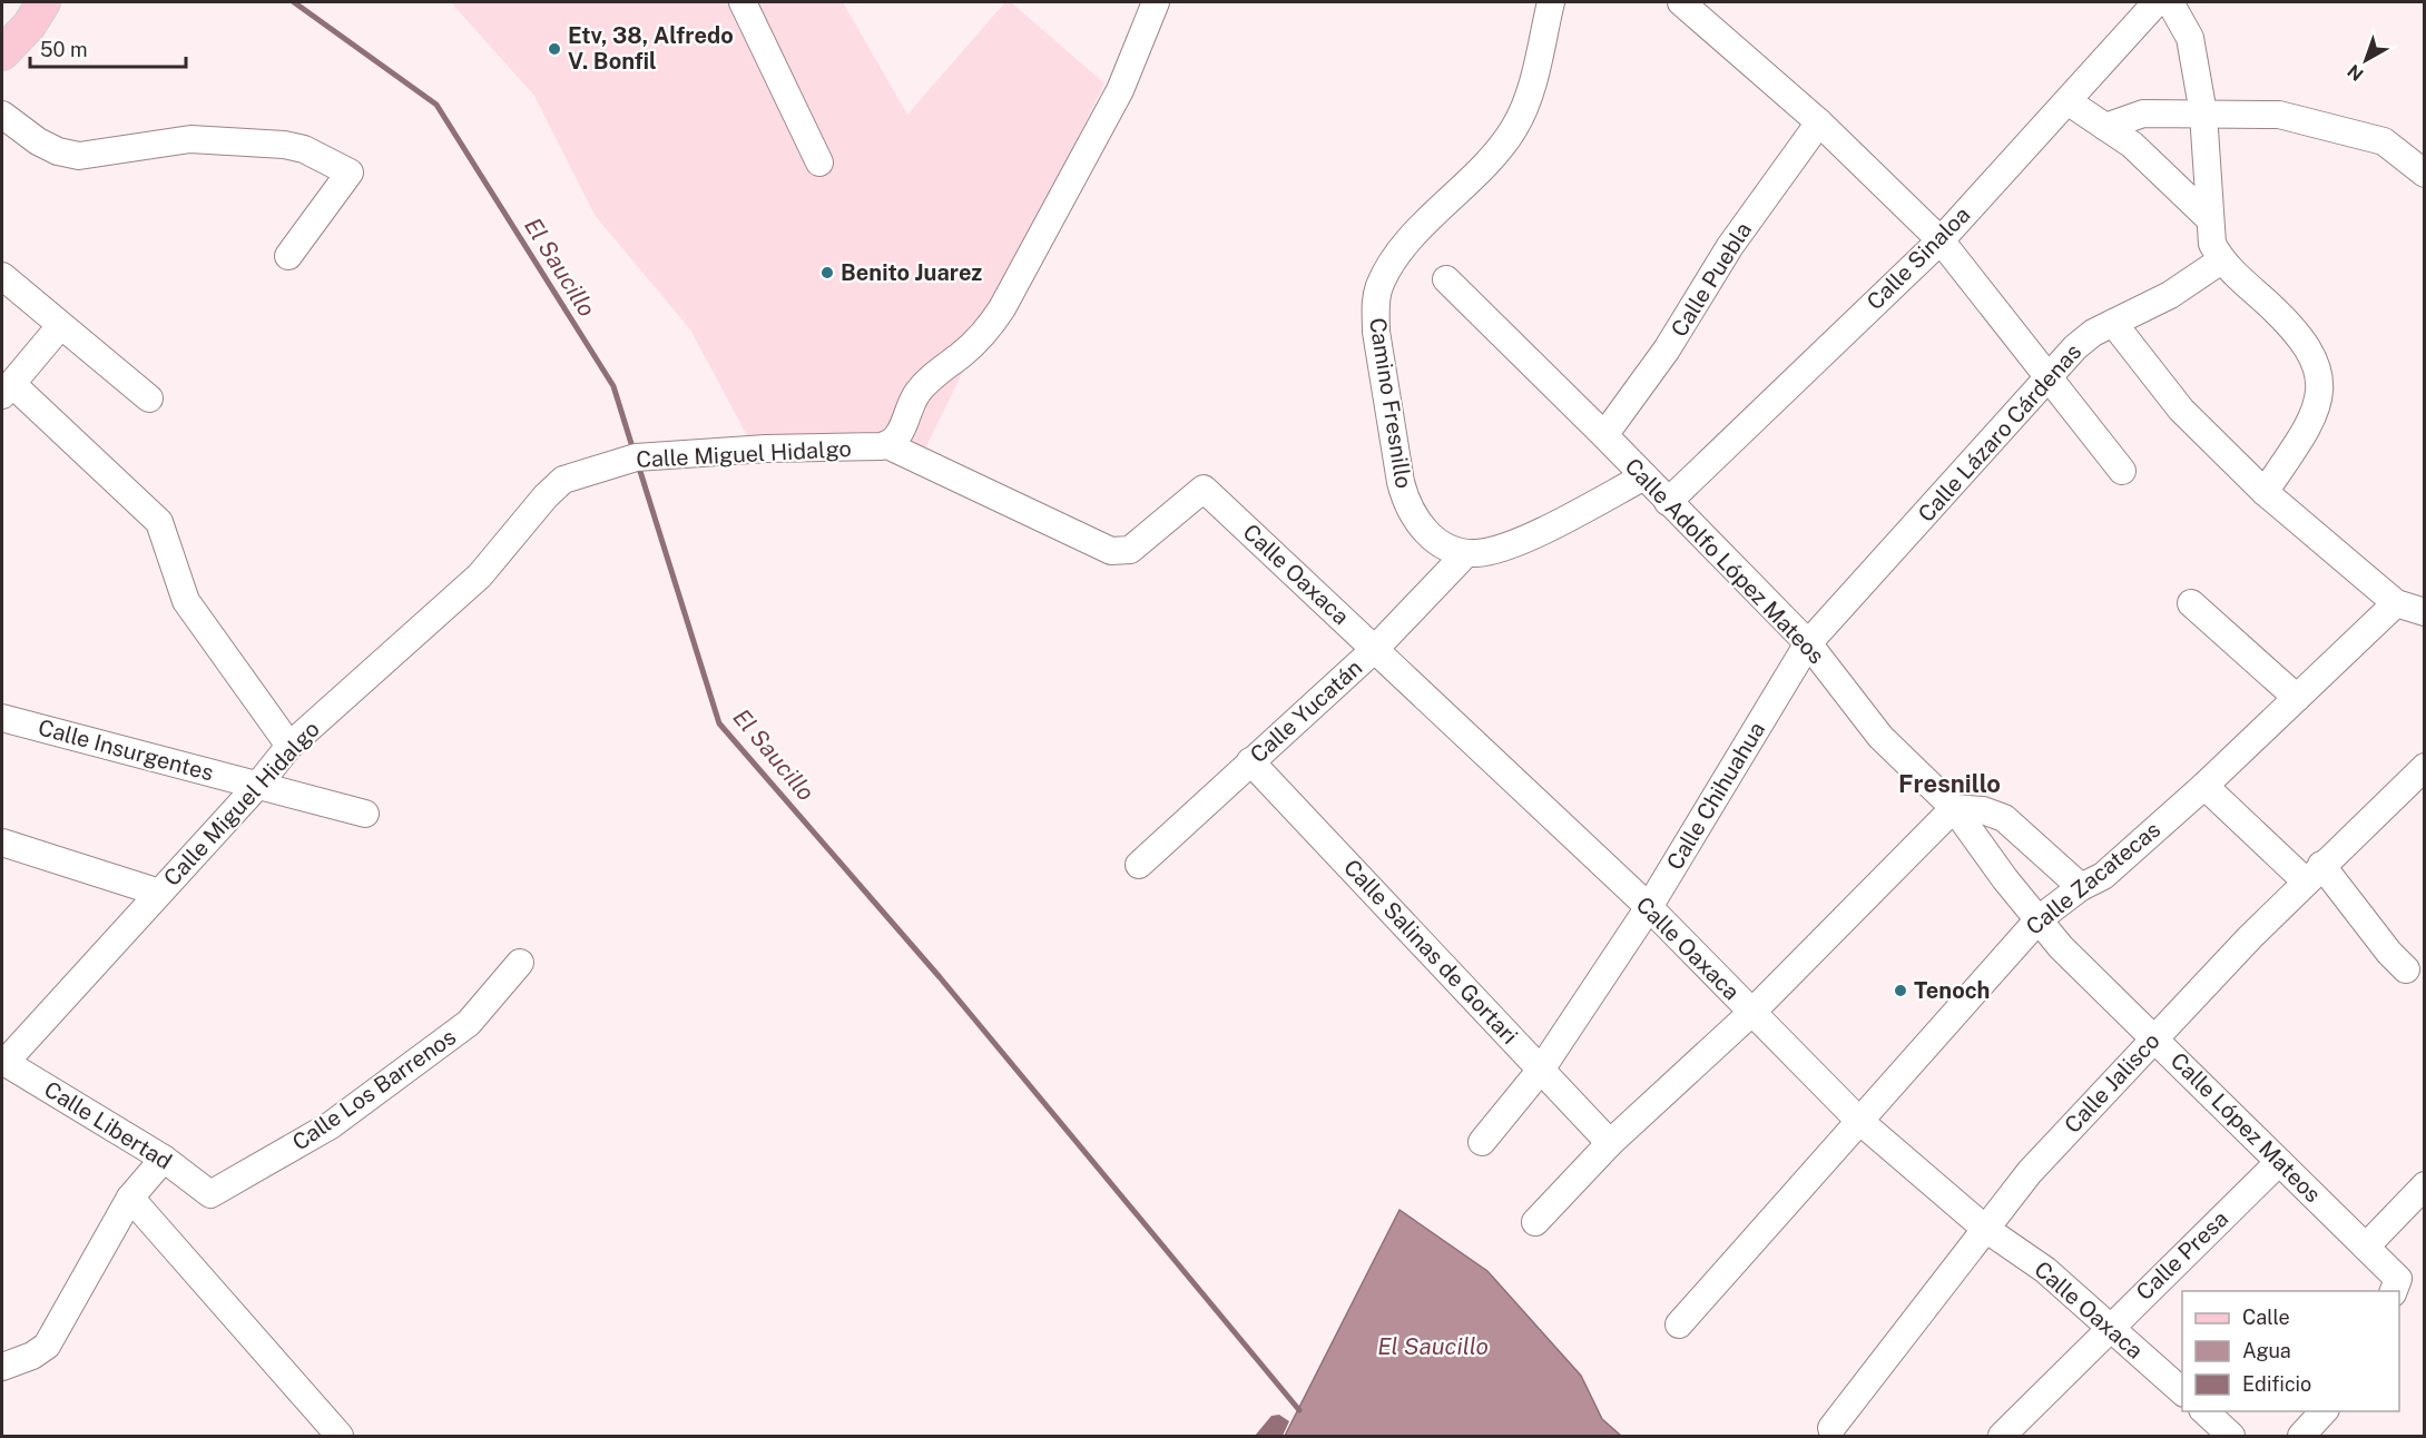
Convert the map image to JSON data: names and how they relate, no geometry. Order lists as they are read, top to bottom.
{
  "streets": {
    "street": [
      "Calle Sinaloa",
      "Calle Puebla",
      "Camino Fresnillo",
      "Calle Lázaro Cárdenas",
      "Calle Miguel Hidalgo",
      "Calle Adolfo López Mateos",
      "Calle Oaxaca",
      "Calle Yucatán",
      "Calle Insurgentes",
      "Calle Chihuahua",
      "Calle Zacatecas",
      "Calle Salinas de Gortari",
      "Calle Jalisco",
      "Calle Los Barrenos",
      "Calle Libertad",
      "Calle López Mateos",
      "Calle Presa"
    ]
  },
  "crossings": [
    ["Calle Sinaloa", "Calle Adolfo López Mateos"],
    ["Calle Puebla", "Calle Adolfo López Mateos"],
    ["Camino Fresnillo", "Calle Yucatán"],
    ["Calle Lázaro Cárdenas", "Calle Adolfo López Mateos"],
    ["Calle Lázaro Cárdenas", "Calle Chihuahua"],
    ["Calle Miguel Hidalgo", "Calle Oaxaca"],
    ["Calle Miguel Hidalgo", "Calle Insurgentes"],
    ["Calle Miguel Hidalgo", "Calle Libertad"],
    ["Calle Adolfo López Mateos", "Calle Chihuahua"],
    ["Calle Adolfo López Mateos", "Calle Zacatecas"],
    ["Calle Adolfo López Mateos", "Calle López Mateos"],
    ["Calle Oaxaca", "Calle Yucatán"],
    ["Calle Oaxaca", "Calle Chihuahua"],
    ["Calle Oaxaca", "Calle Zacatecas"],
    ["Calle Oaxaca", "Calle Jalisco"],
    ["Calle Oaxaca", "Calle Presa"],
    ["Calle Yucatán", "Calle Salinas de Gortari"],
    ["Calle Chihuahua", "Calle Salinas de Gortari"],
    ["Calle Zacatecas", "Calle López Mateos"],
    ["Calle Jalisco", "Calle López Mateos"],
    ["Calle Los Barrenos", "Calle Libertad"],
    ["Calle López Mateos", "Calle Presa"]
  ],
  "districts": ["Fresnillo"],
  "water": ["El Saucillo"],
  "places": ["Etv, 38, Alfredo V. Bonfil", "Benito Juarez", "Tenoch"],
  "legend": ["Calle", "Agua", "Edificio"],
  "scale_bar": "50 m",
  "north": "bottom left"
}
